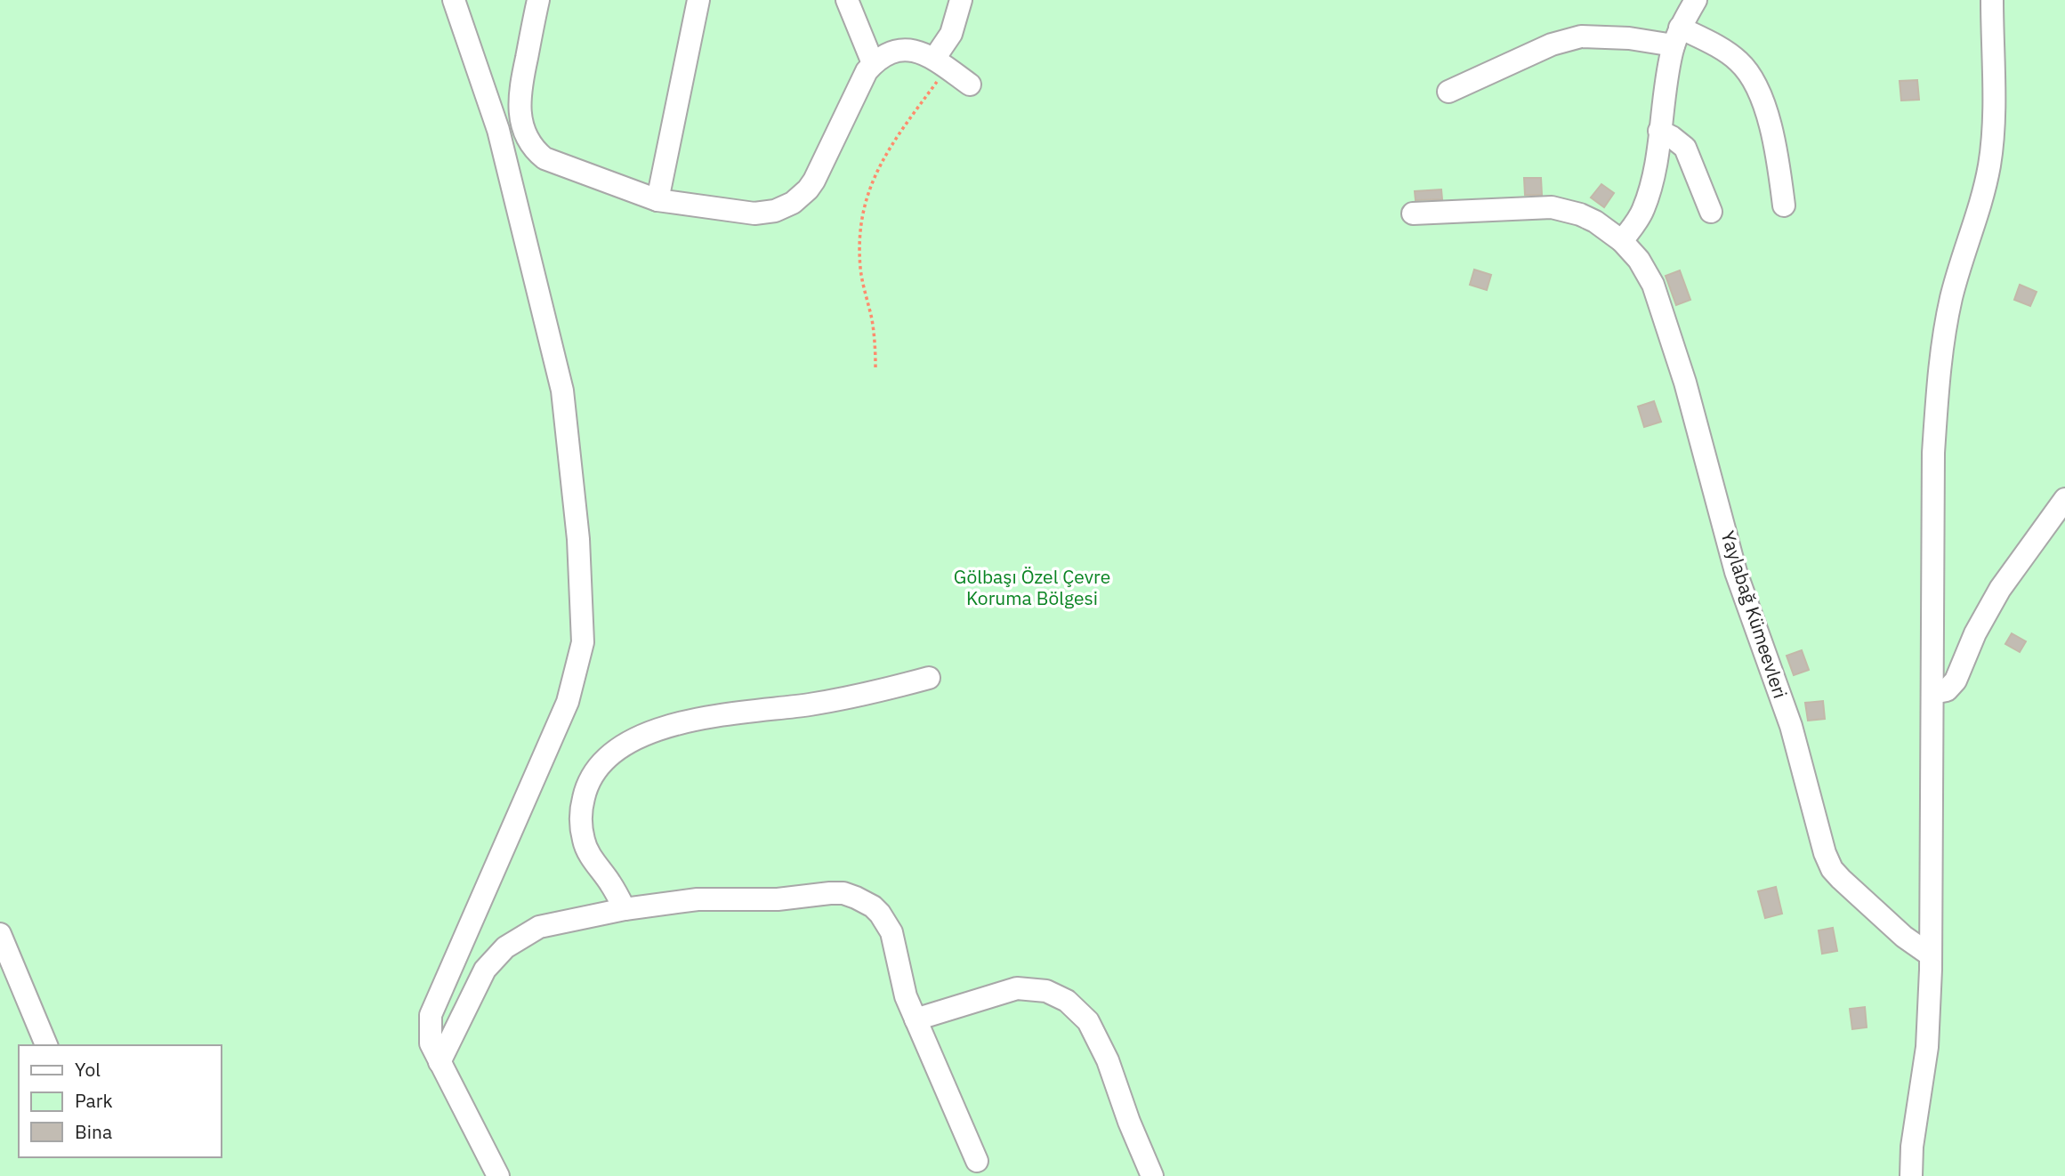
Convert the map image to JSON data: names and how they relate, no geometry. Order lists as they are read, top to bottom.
{
  "streets": {
    "street": ["Yaylabağ Kümeevleri"]
  },
  "parks": ["Gölbaşı Özel Çevre Koruma Bölgesi"],
  "legend": ["Yol", "Park", "Bina"]
}
